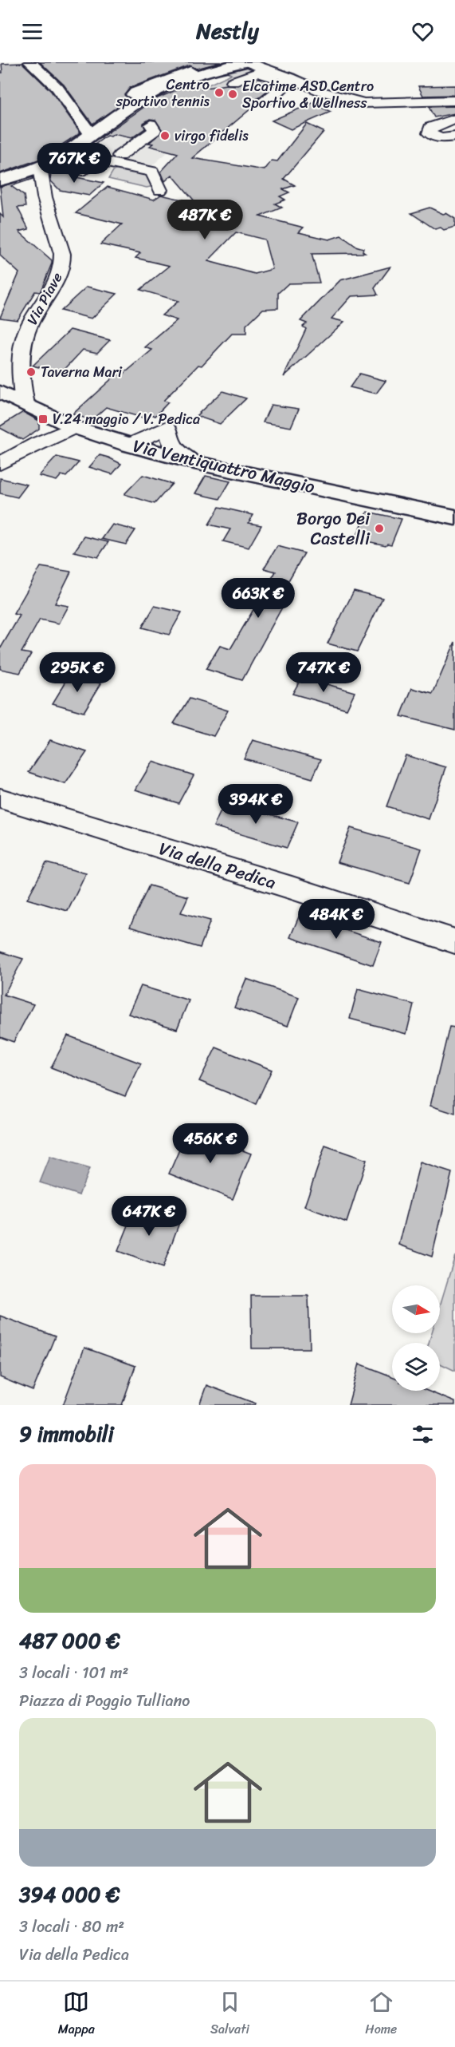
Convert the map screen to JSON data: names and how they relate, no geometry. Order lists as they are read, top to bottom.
{
  "streets": {
    "main road": ["Via Ventiquattro Maggio"],
    "street": ["Via Piave", "Via della Pedica"]
  },
  "crossings": [
    ["Via Piave", "Via Ventiquattro Maggio"]
  ],
  "places": {
    "other": [
      "Centro sportivo tennis",
      "Elcatime ASD Centro Sportivo & Wellness",
      "virgo fidelis",
      "Taverna Mari",
      "Borgo Dei Castelli"
    ],
    "transit": ["V.24 maggio / V. Pedica"]
  },
  "north": "right",
  "page": {
    "header": "Nestly",
    "price": [
      "767K €",
      "487K €",
      "663K €",
      "295K €",
      "747K €",
      "394K €",
      "484K €",
      "456K €",
      "647K €"
    ],
    "heading": "9 immobili",
    "list": [
      {
        "name": "487 000 €",
        "note": "3 locali · 101 m² · Piazza di Poggio Tulliano"
      },
      {
        "name": "394 000 €",
        "note": "3 locali · 80 m² · Via della Pedica"
      }
    ],
    "tabs": ["Mappa", "Salvati", "Home"]
  }
}
